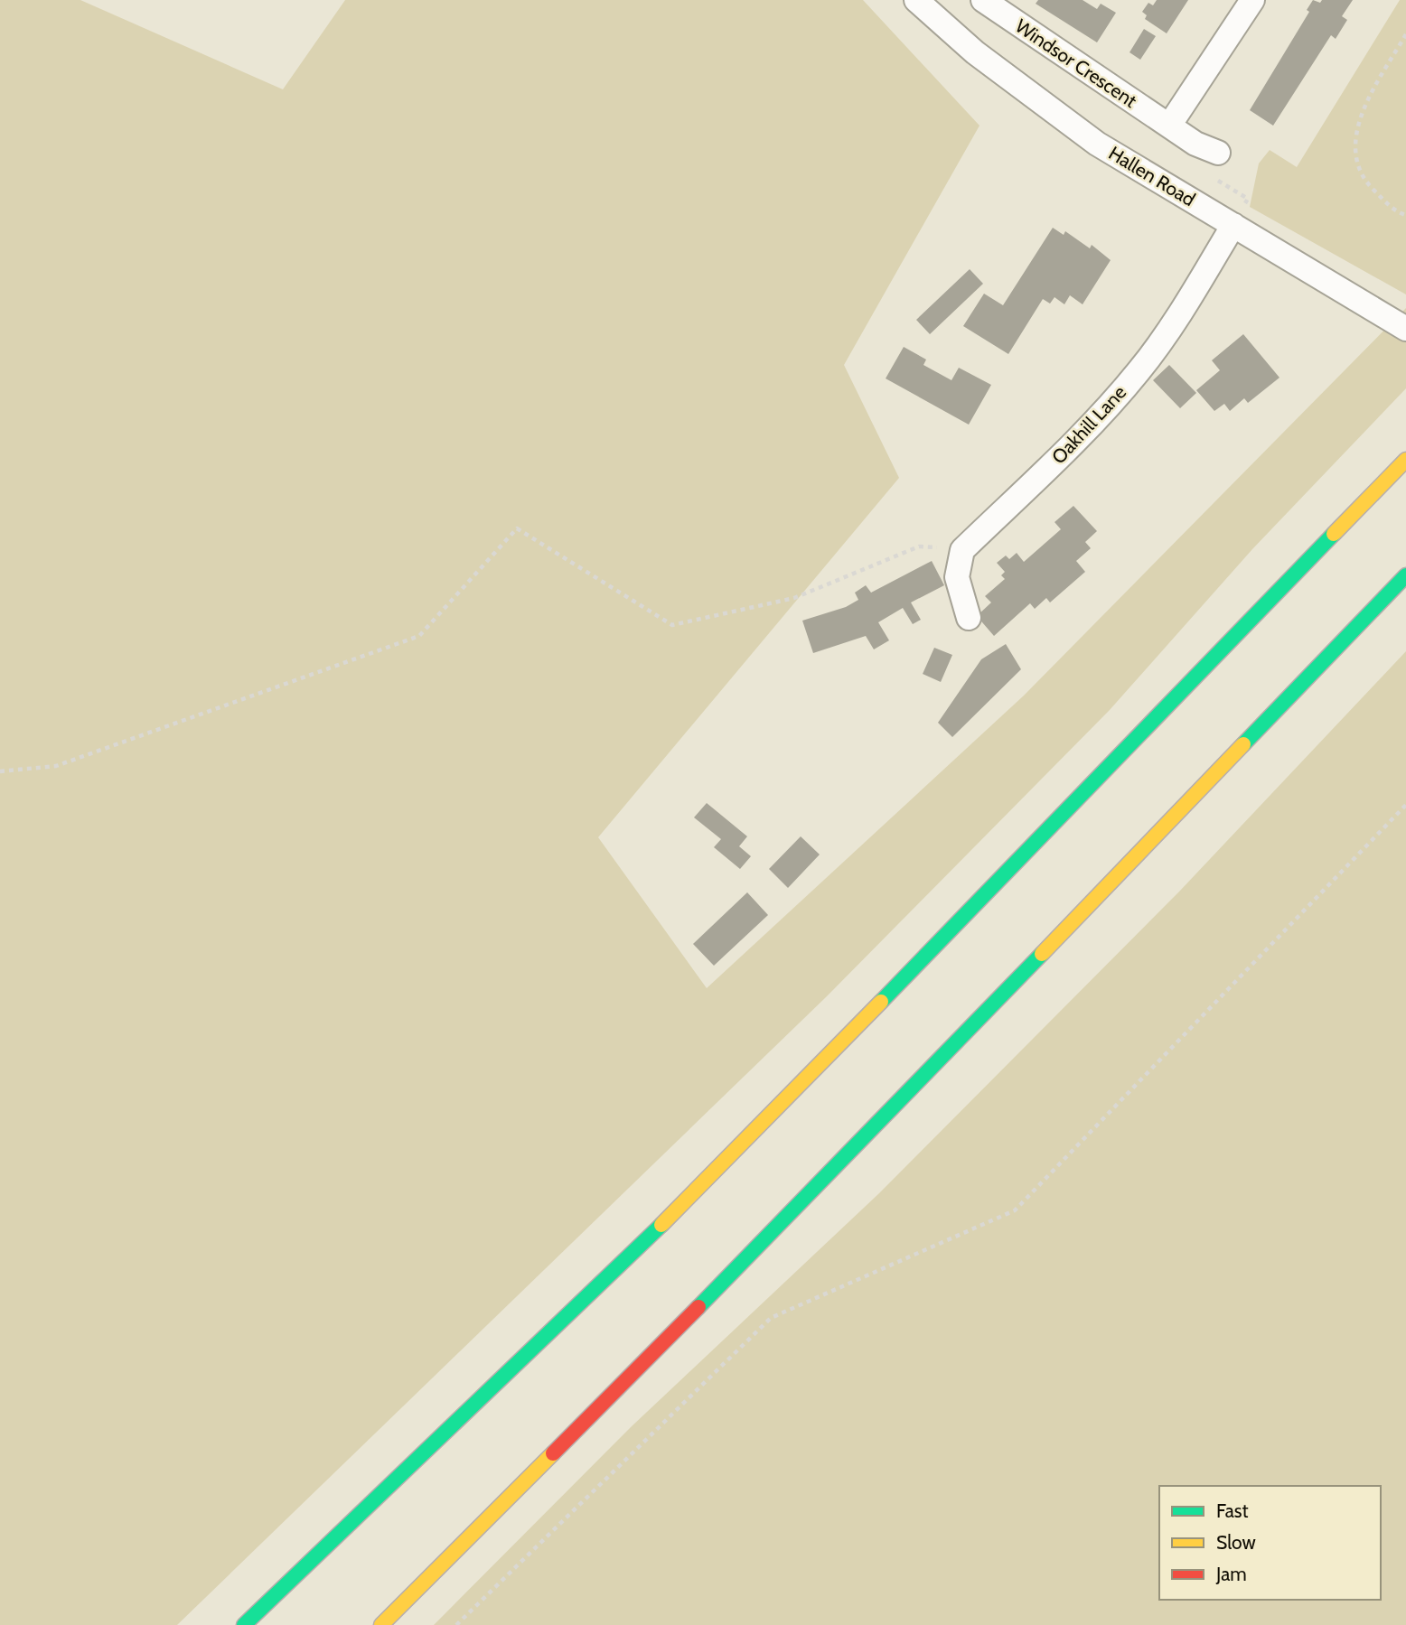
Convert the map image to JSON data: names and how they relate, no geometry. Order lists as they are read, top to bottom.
{
  "streets": {
    "street": ["Windsor Crescent", "Hallen Road", "Oakhill Lane"]
  },
  "crossings": [
    ["Hallen Road", "Oakhill Lane"]
  ],
  "legend": ["Fast", "Slow", "Jam"]
}
